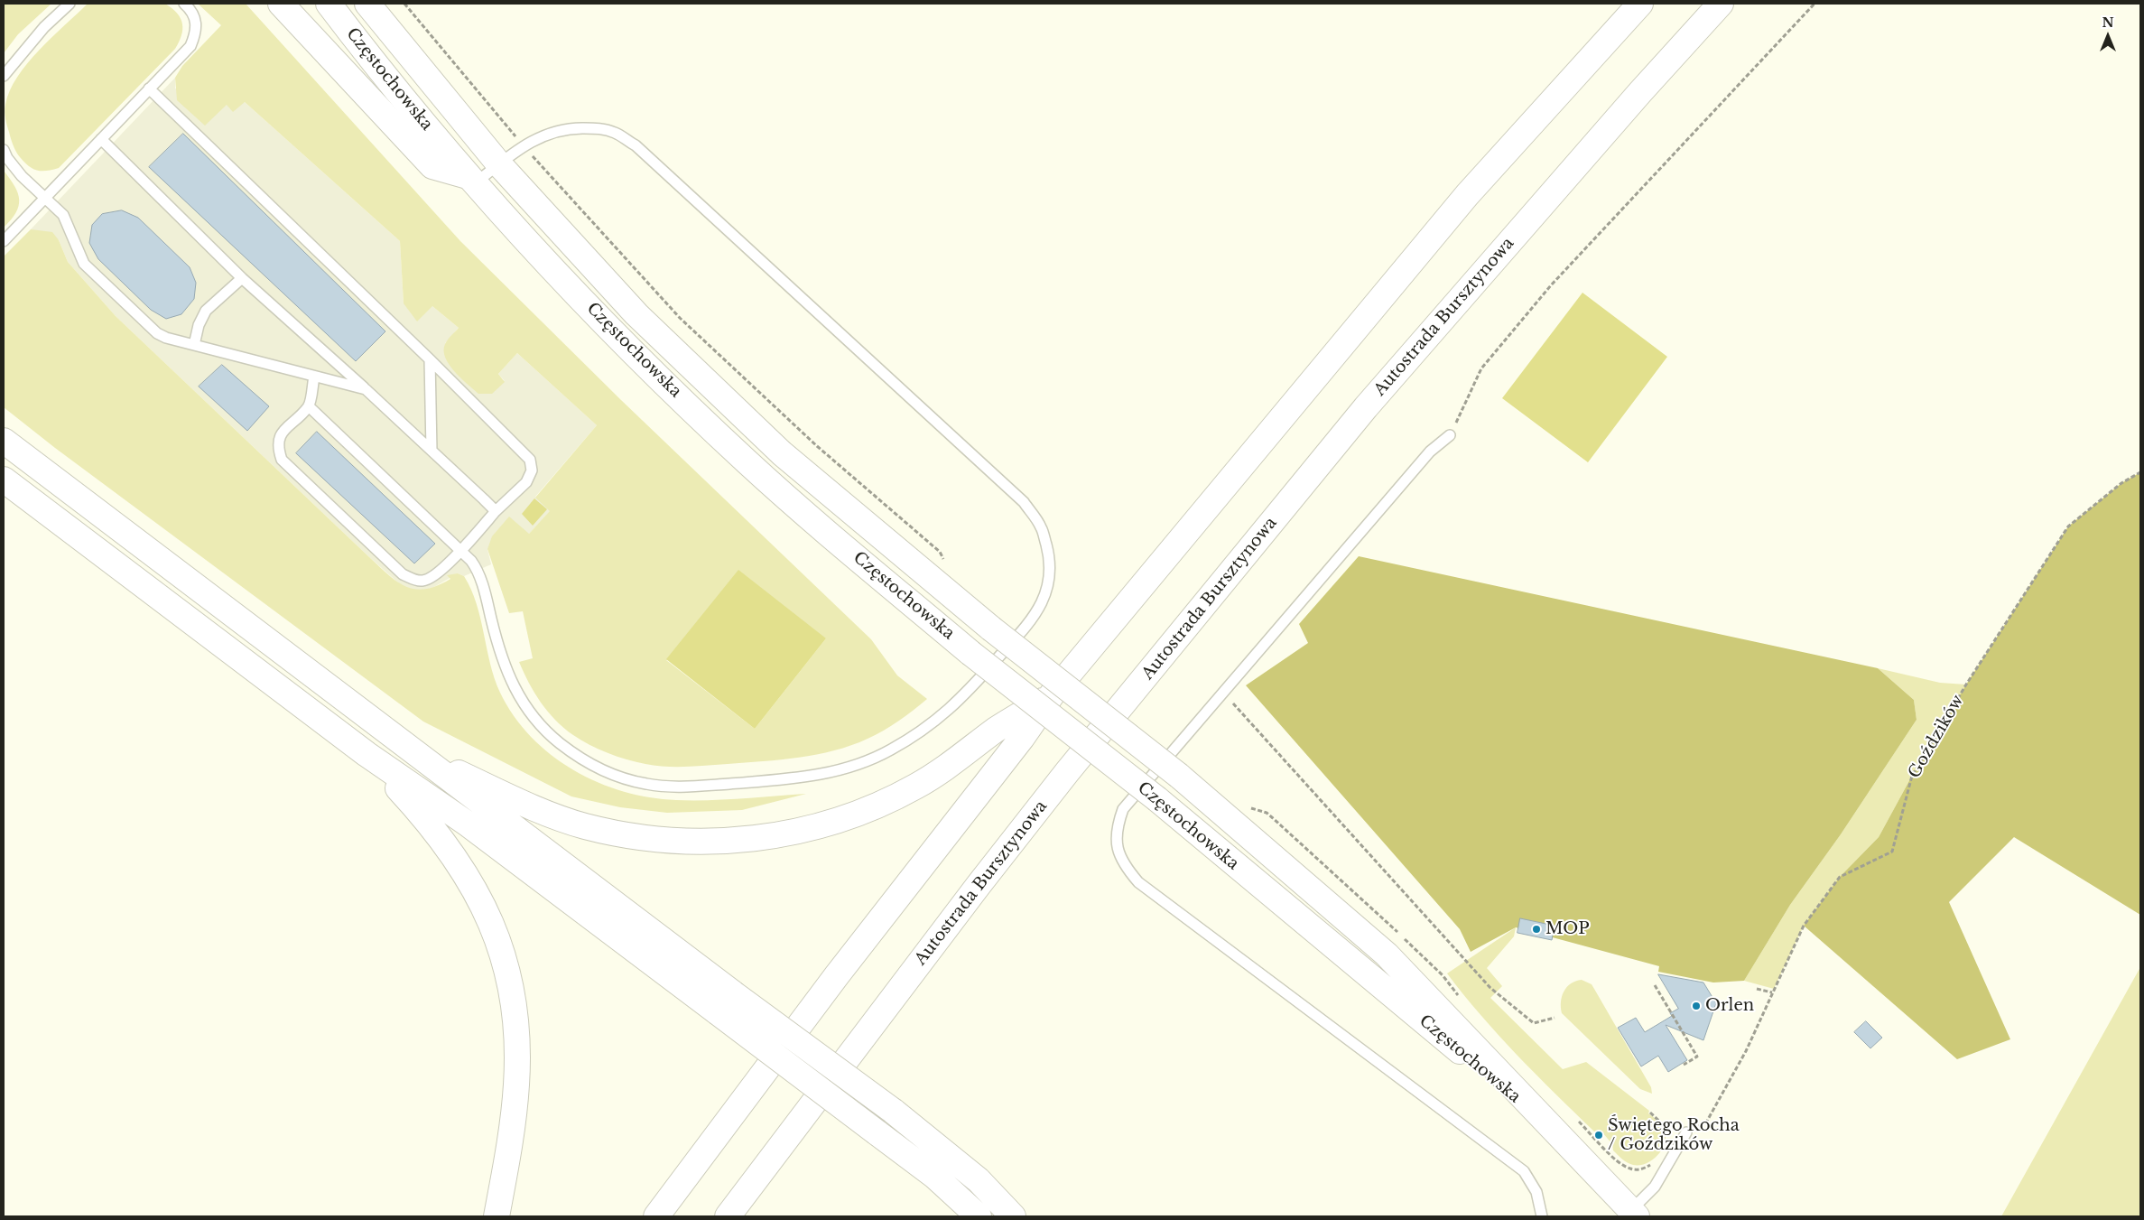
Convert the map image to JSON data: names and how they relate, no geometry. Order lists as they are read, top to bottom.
{
  "streets": {
    "main road": ["Częstochowska", "Autostrada Bursztynowa"],
    "path": ["Goździków"]
  },
  "places": ["MOP", "Orlen", "Świętego Rocha / Goździków"],
  "north": "top"
}
